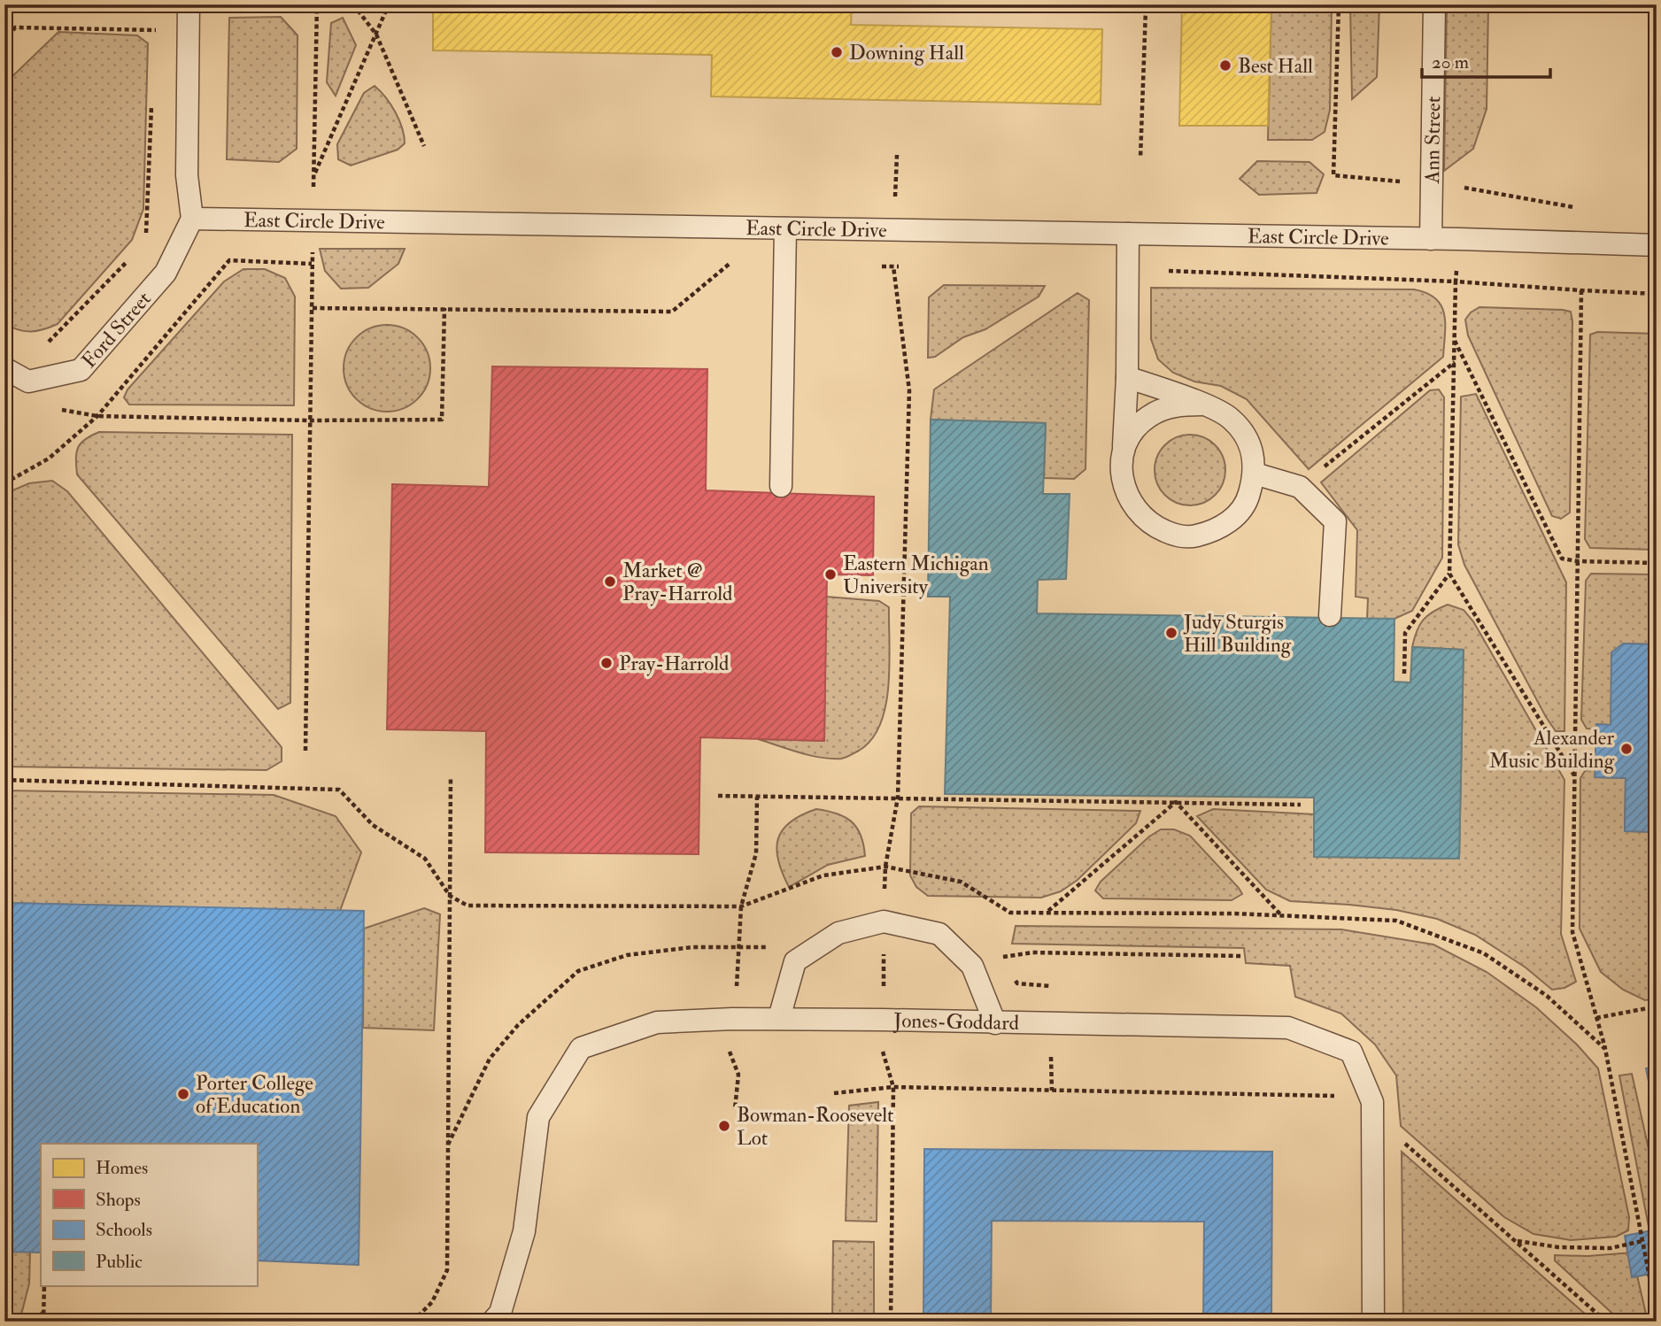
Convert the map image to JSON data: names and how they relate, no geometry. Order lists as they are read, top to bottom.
{
  "streets": {
    "lane": [
      "Ann Street",
      "East Circle Drive",
      "Ford Street",
      "Jones-Goddard"
    ]
  },
  "crossings": [
    ["Ann Street", "East Circle Drive"],
    ["East Circle Drive", "Ford Street"]
  ],
  "places": [
    "Downing Hall",
    "Best Hall",
    "Eastern Michigan University",
    "Market @ Pray-Harrold",
    "Judy Sturgis Hill Building",
    "Pray-Harrold",
    "Alexander Music Building",
    "Porter College of Education",
    "Bowman-Roosevelt Lot"
  ],
  "legend": [
    "Homes",
    "Shops",
    "Schools",
    "Public"
  ],
  "scale_bar": "20 m"
}
